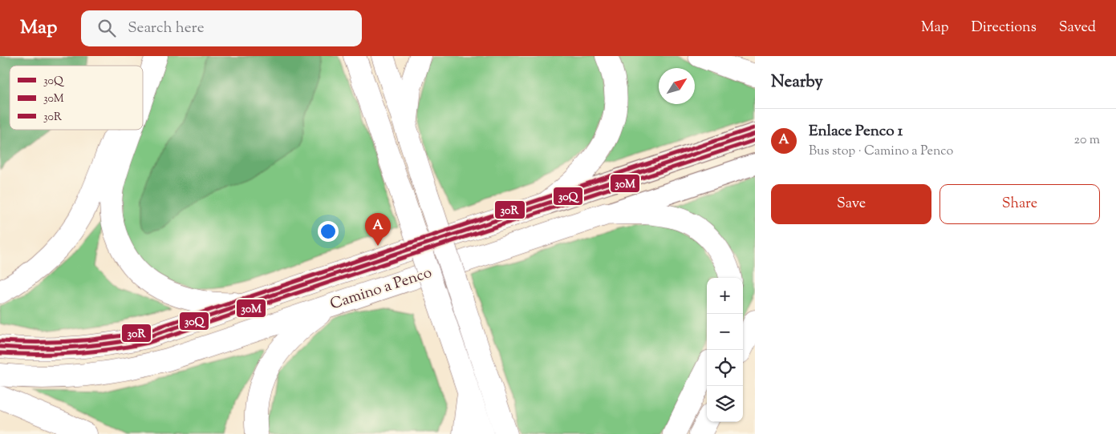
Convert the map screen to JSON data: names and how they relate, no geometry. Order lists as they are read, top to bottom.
{
  "streets": {
    "highway": ["Camino a Penco"]
  },
  "lines": ["transit line 30R", "transit line 30Q", "transit line 30M"],
  "legend": ["30Q", "30M", "30R"],
  "north": "top right",
  "page": {
    "header": "Map",
    "search": "Search here",
    "nav": ["Map", "Directions", "Saved"],
    "heading": "Nearby",
    "list": [
      {
        "mark": "A",
        "name": "Enlace Penco 1",
        "note": "Bus stop · Camino a Penco",
        "value": "20 m"
      }
    ],
    "buttons": ["Save", "Share"],
    "pins": "A",
    "map_buttons": ["+", "−"]
  }
}
